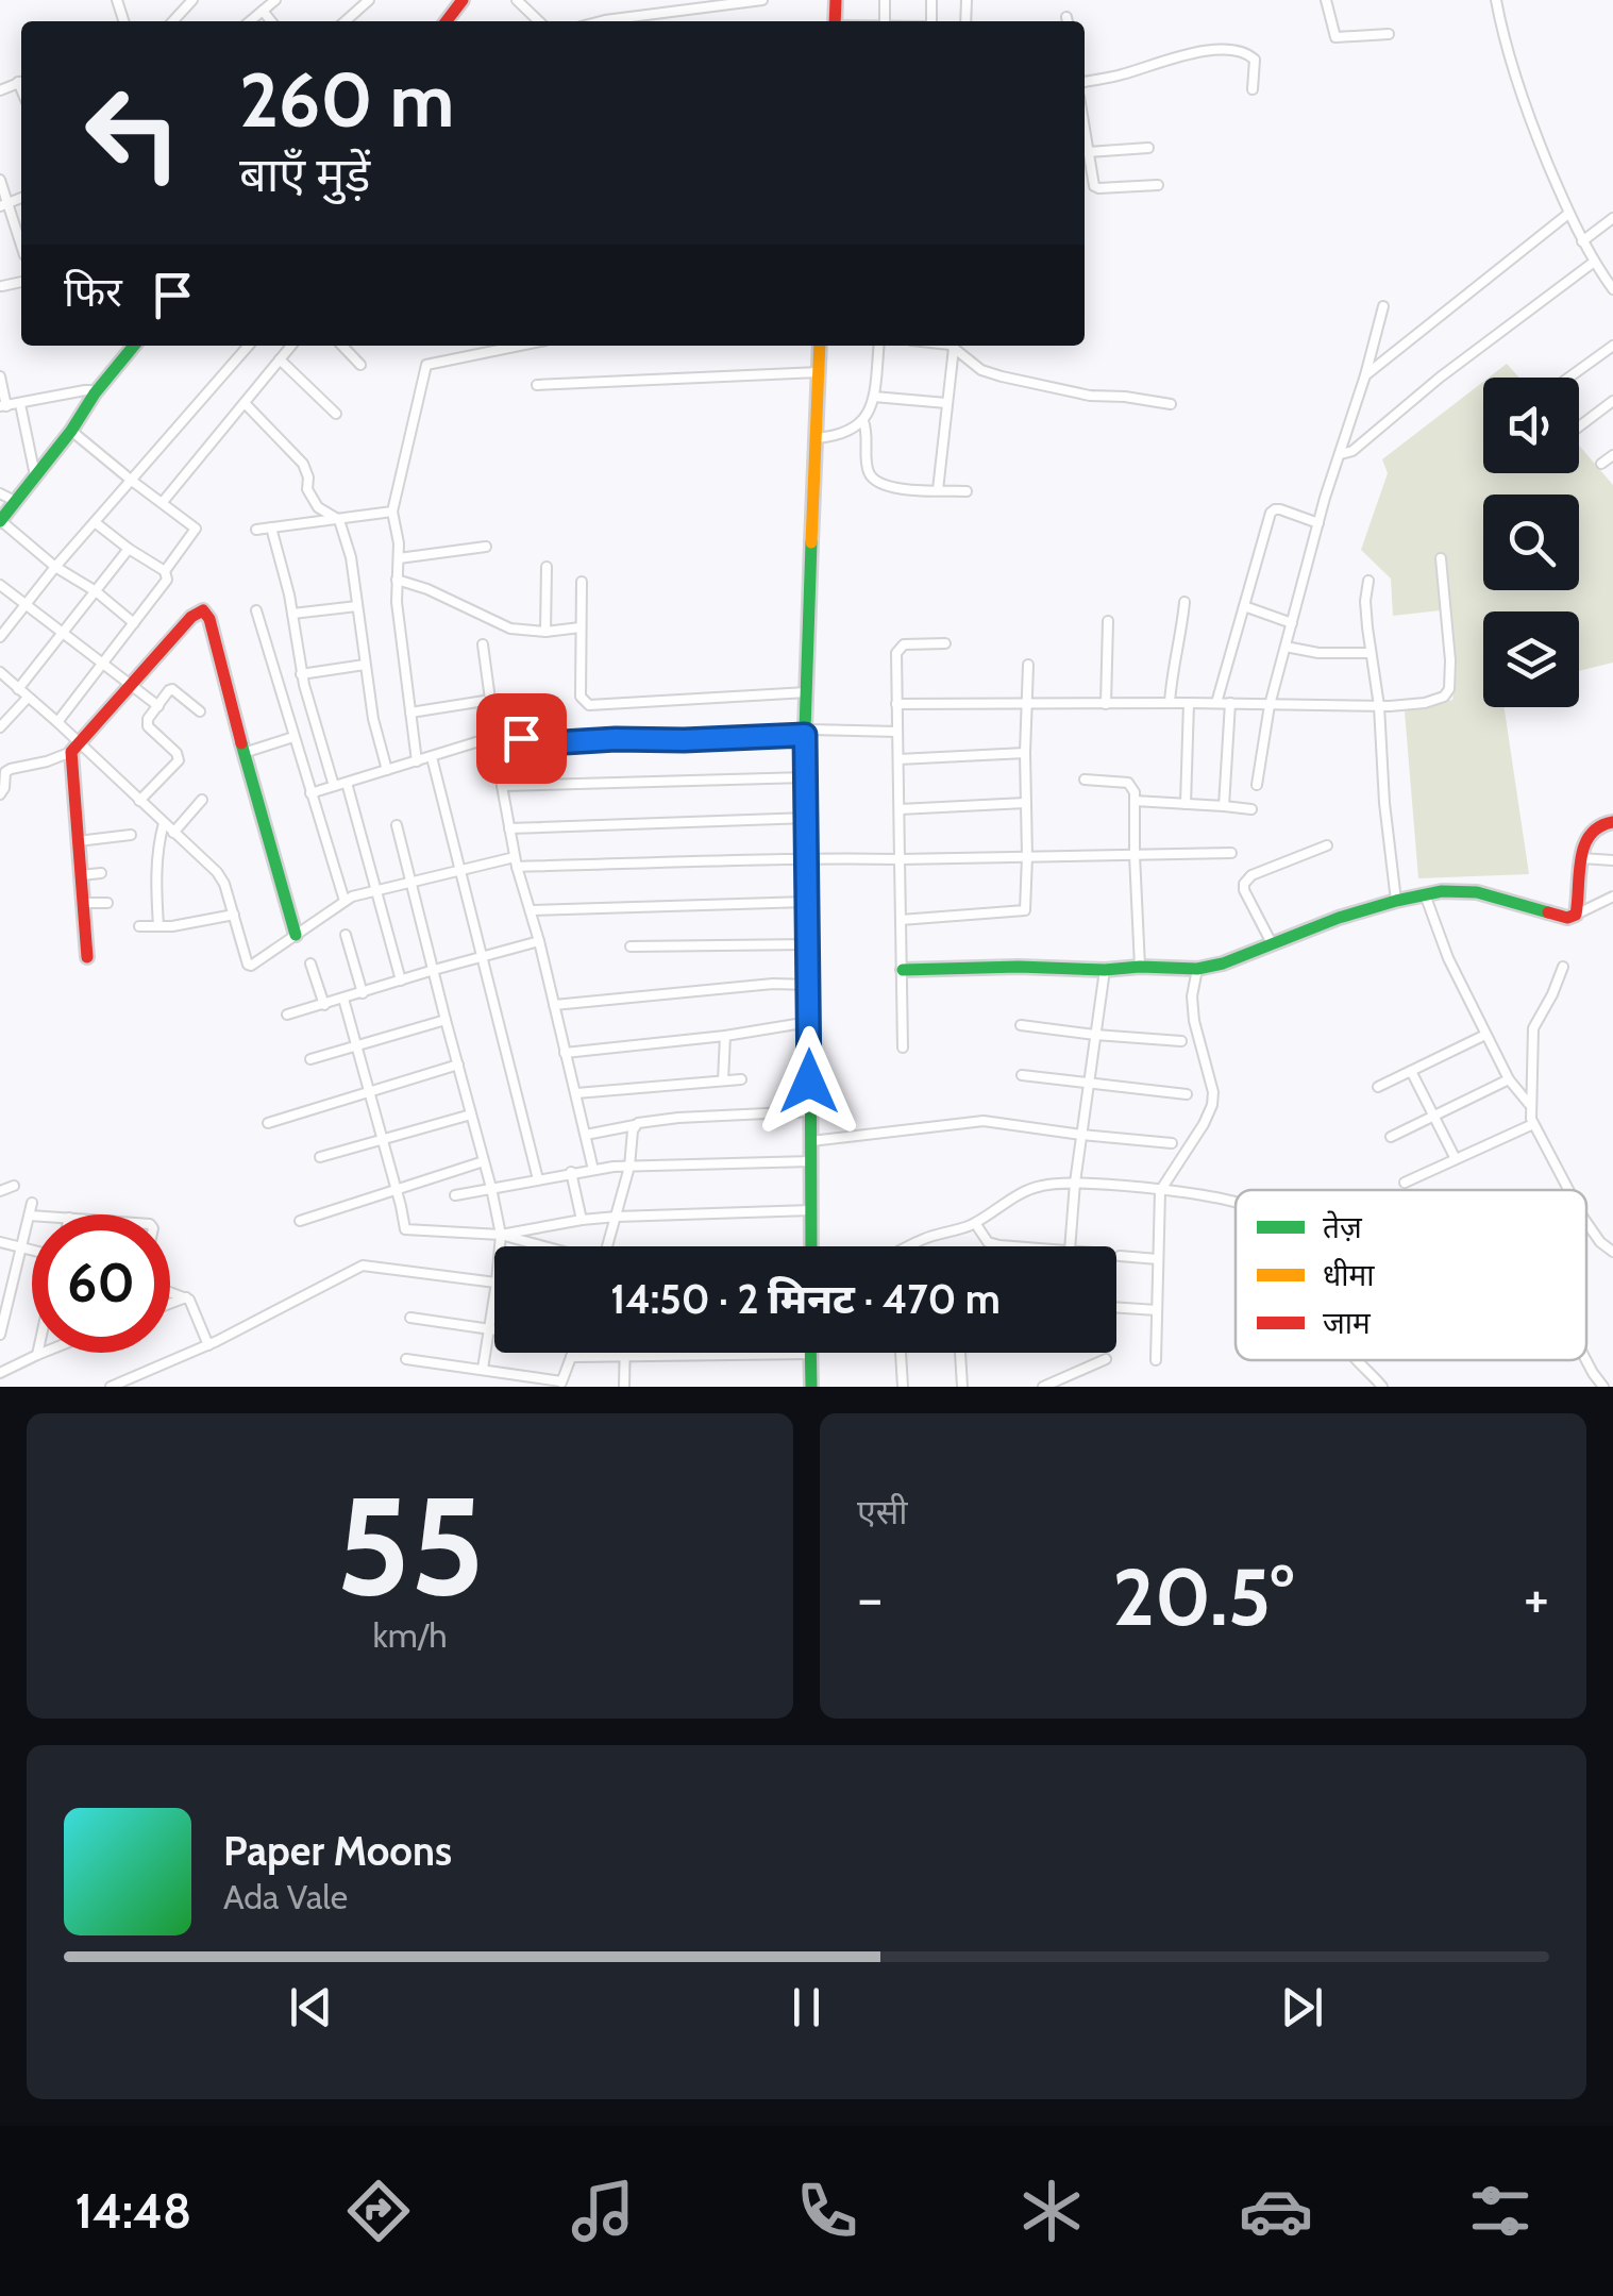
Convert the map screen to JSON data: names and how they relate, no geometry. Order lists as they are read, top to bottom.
{
  "legend": ["तेज़", "धीमा", "जाम"],
  "page": {
    "turn": ["260 m", "बाएँ मुड़ें"],
    "then": "फिर",
    "limit": "60",
    "trip": "14:50 · 2 मिनट · 470 m",
    "tile": [
      ["55", "km/h"],
      "एसी"
    ],
    "heat": ["−", "20.5°", "+"],
    "song": ["Paper Moons", "Ada Vale"],
    "tabs": "14:48"
  }
}
